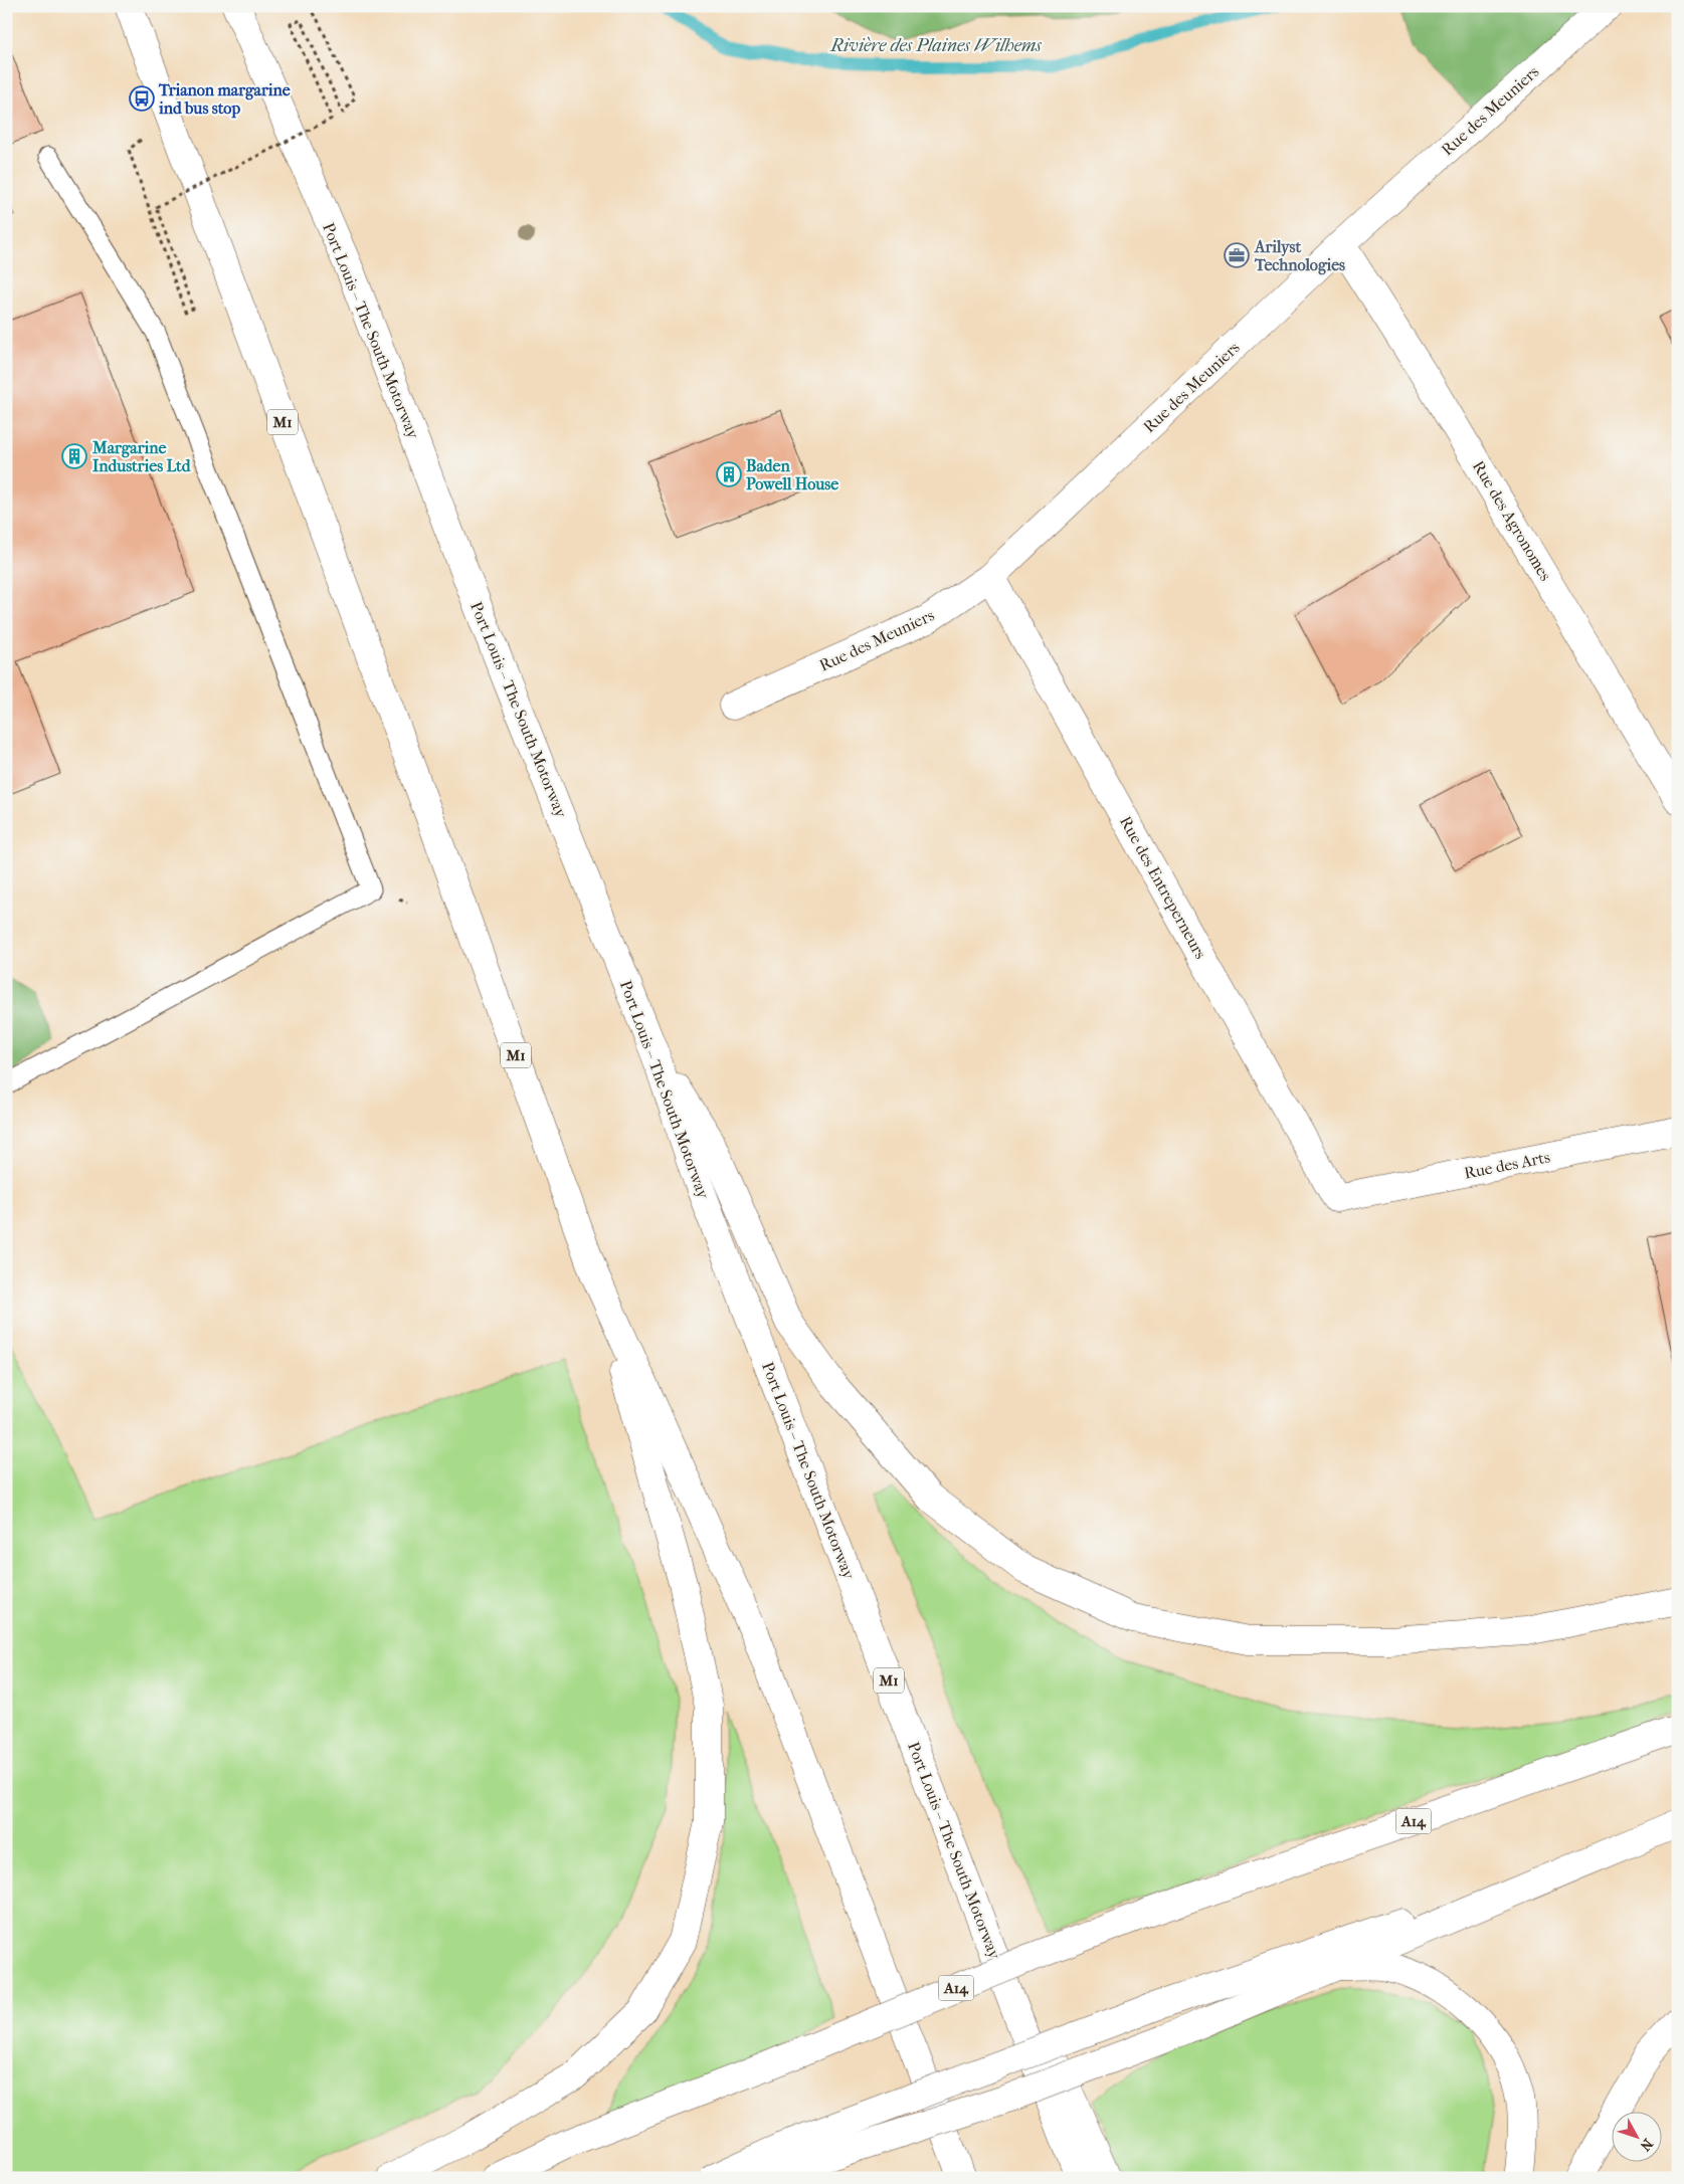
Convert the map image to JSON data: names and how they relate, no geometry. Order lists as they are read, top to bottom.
{
  "streets": {
    "main road": [
      "Rue des Meuniers",
      "Port Louis – The South Motorway",
      "M1",
      "Rue des Agronomes",
      "Rue des Entreperneurs",
      "Rue des Arts",
      "A14"
    ]
  },
  "crossings": [
    ["Rue des Meuniers", "Rue des Agronomes"],
    ["Rue des Meuniers", "Rue des Entreperneurs"],
    ["Rue des Entreperneurs", "Rue des Arts"]
  ],
  "water": ["Rivière des Plaines Wilhems"],
  "places": {
    "bus stop": ["Trianon margarine ind bus stop"],
    "office": ["Arilyst Technologies"],
    "building": ["Margarine Industries Ltd", "Baden Powell House"]
  },
  "north": "bottom right"
}
